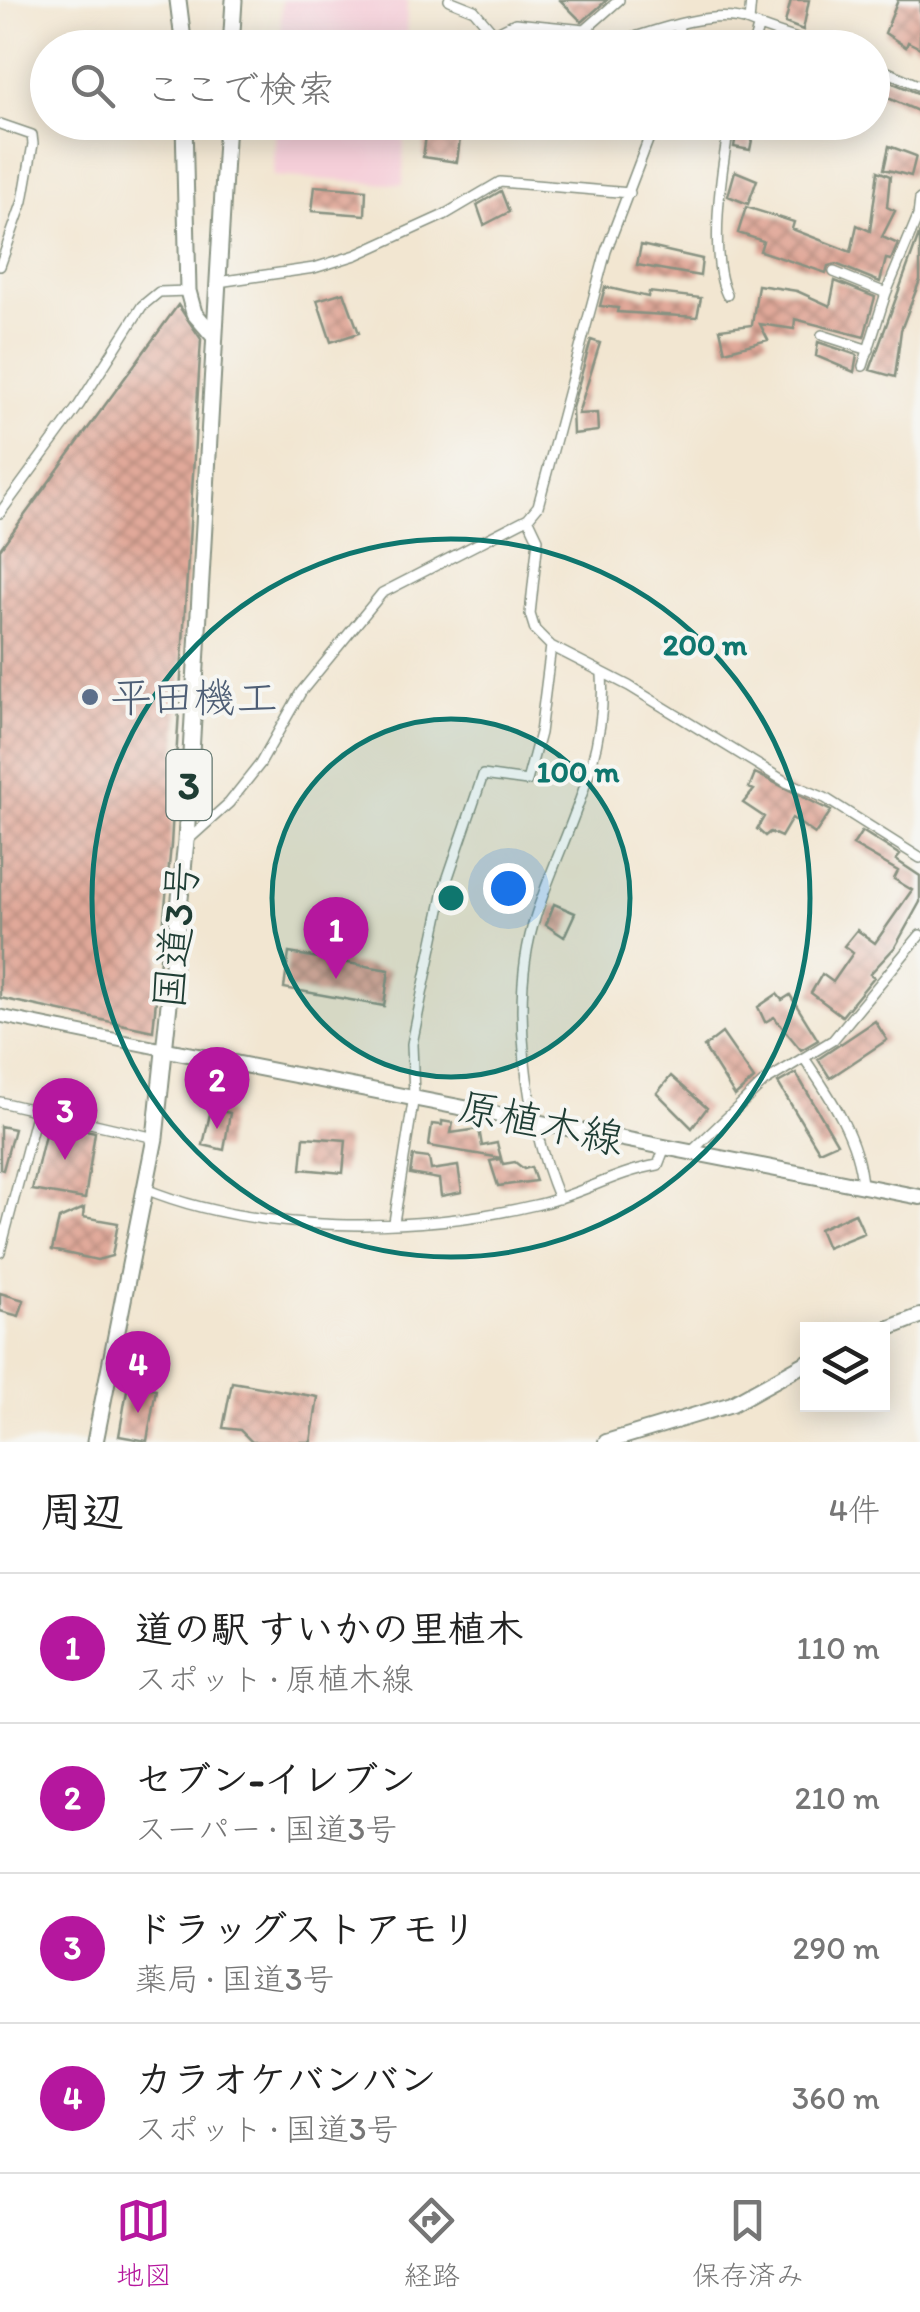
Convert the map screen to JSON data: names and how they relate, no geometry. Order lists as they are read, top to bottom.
{
  "streets": {
    "main road": ["3", "国道3号", "原植木線"]
  },
  "crossings": [
    ["国道3号", "原植木線"]
  ],
  "places": ["平田機工"],
  "page": {
    "search": "ここで検索",
    "pins": [
      "1",
      "2",
      "3",
      "4"
    ],
    "heading": ["周辺", "4件"],
    "list": [
      {
        "mark": "1",
        "name": "道の駅 すいかの里植木",
        "note": "スポット · 原植木線",
        "value": "110 m"
      },
      {
        "mark": "2",
        "name": "セブン-イレブン",
        "note": "スーパー · 国道3号",
        "value": "210 m"
      },
      {
        "mark": "3",
        "name": "ドラッグストアモリ",
        "note": "薬局 · 国道3号",
        "value": "290 m"
      },
      {
        "mark": "4",
        "name": "カラオケバンバン",
        "note": "スポット · 国道3号",
        "value": "360 m"
      }
    ],
    "nav": ["地図", "経路", "保存済み"]
  },
  "rings": ["200 m", "100 m"]
}
